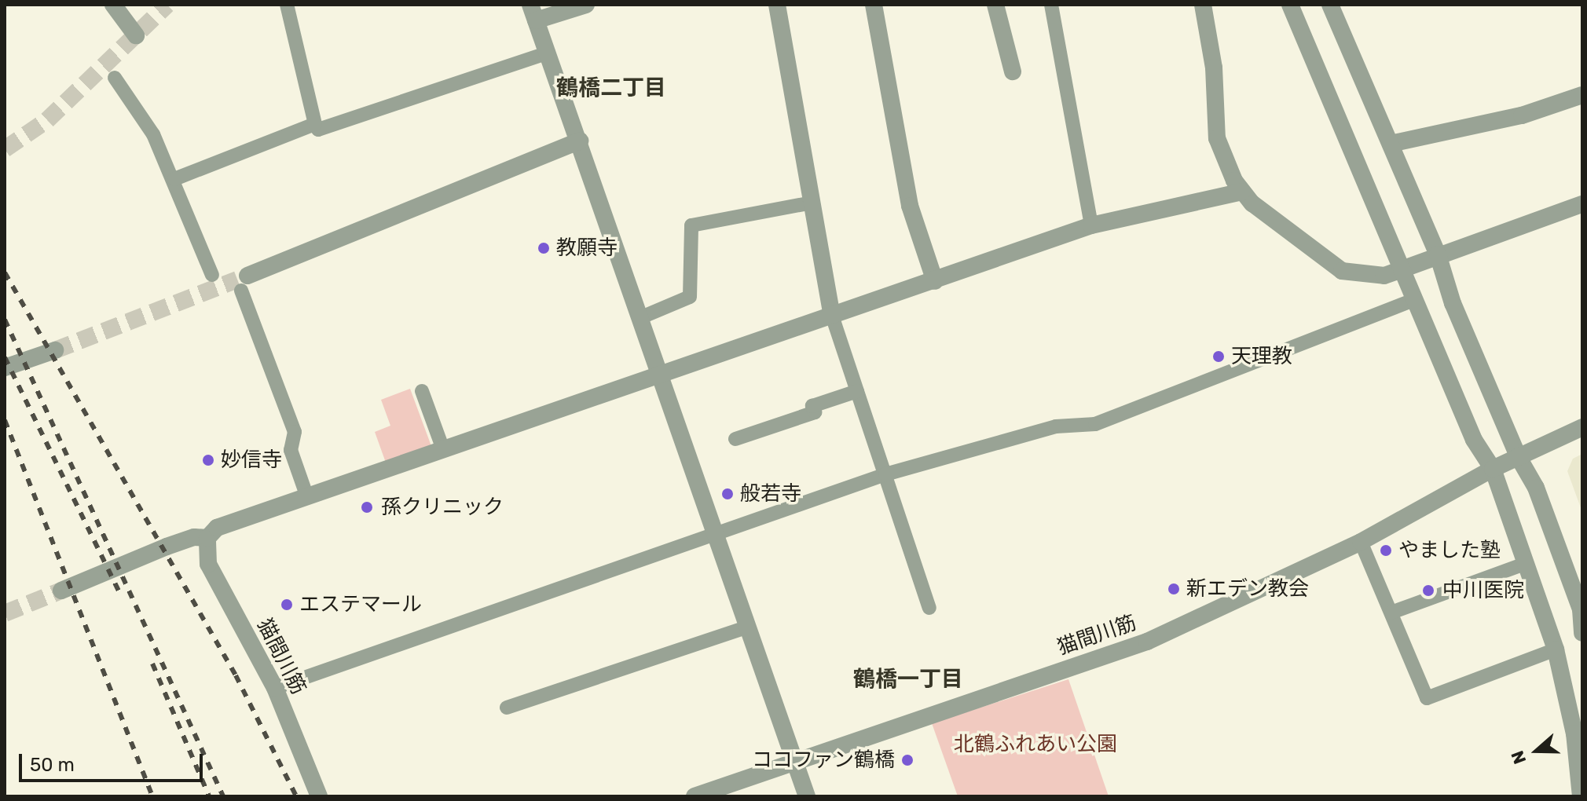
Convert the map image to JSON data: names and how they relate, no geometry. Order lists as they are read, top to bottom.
{
  "streets": {
    "street": ["猫間川筋"]
  },
  "districts": ["鶴橋二丁目", "鶴橋一丁目"],
  "parks": ["北鶴ふれあい公園"],
  "places": [
    "教願寺",
    "天理教",
    "妙信寺",
    "般若寺",
    "孫クリニック",
    "やました塾",
    "新エデン教会",
    "中川医院",
    "エステマール",
    "ココファン鶴橋"
  ],
  "scale_bar": "50 m",
  "north": "left"
}
